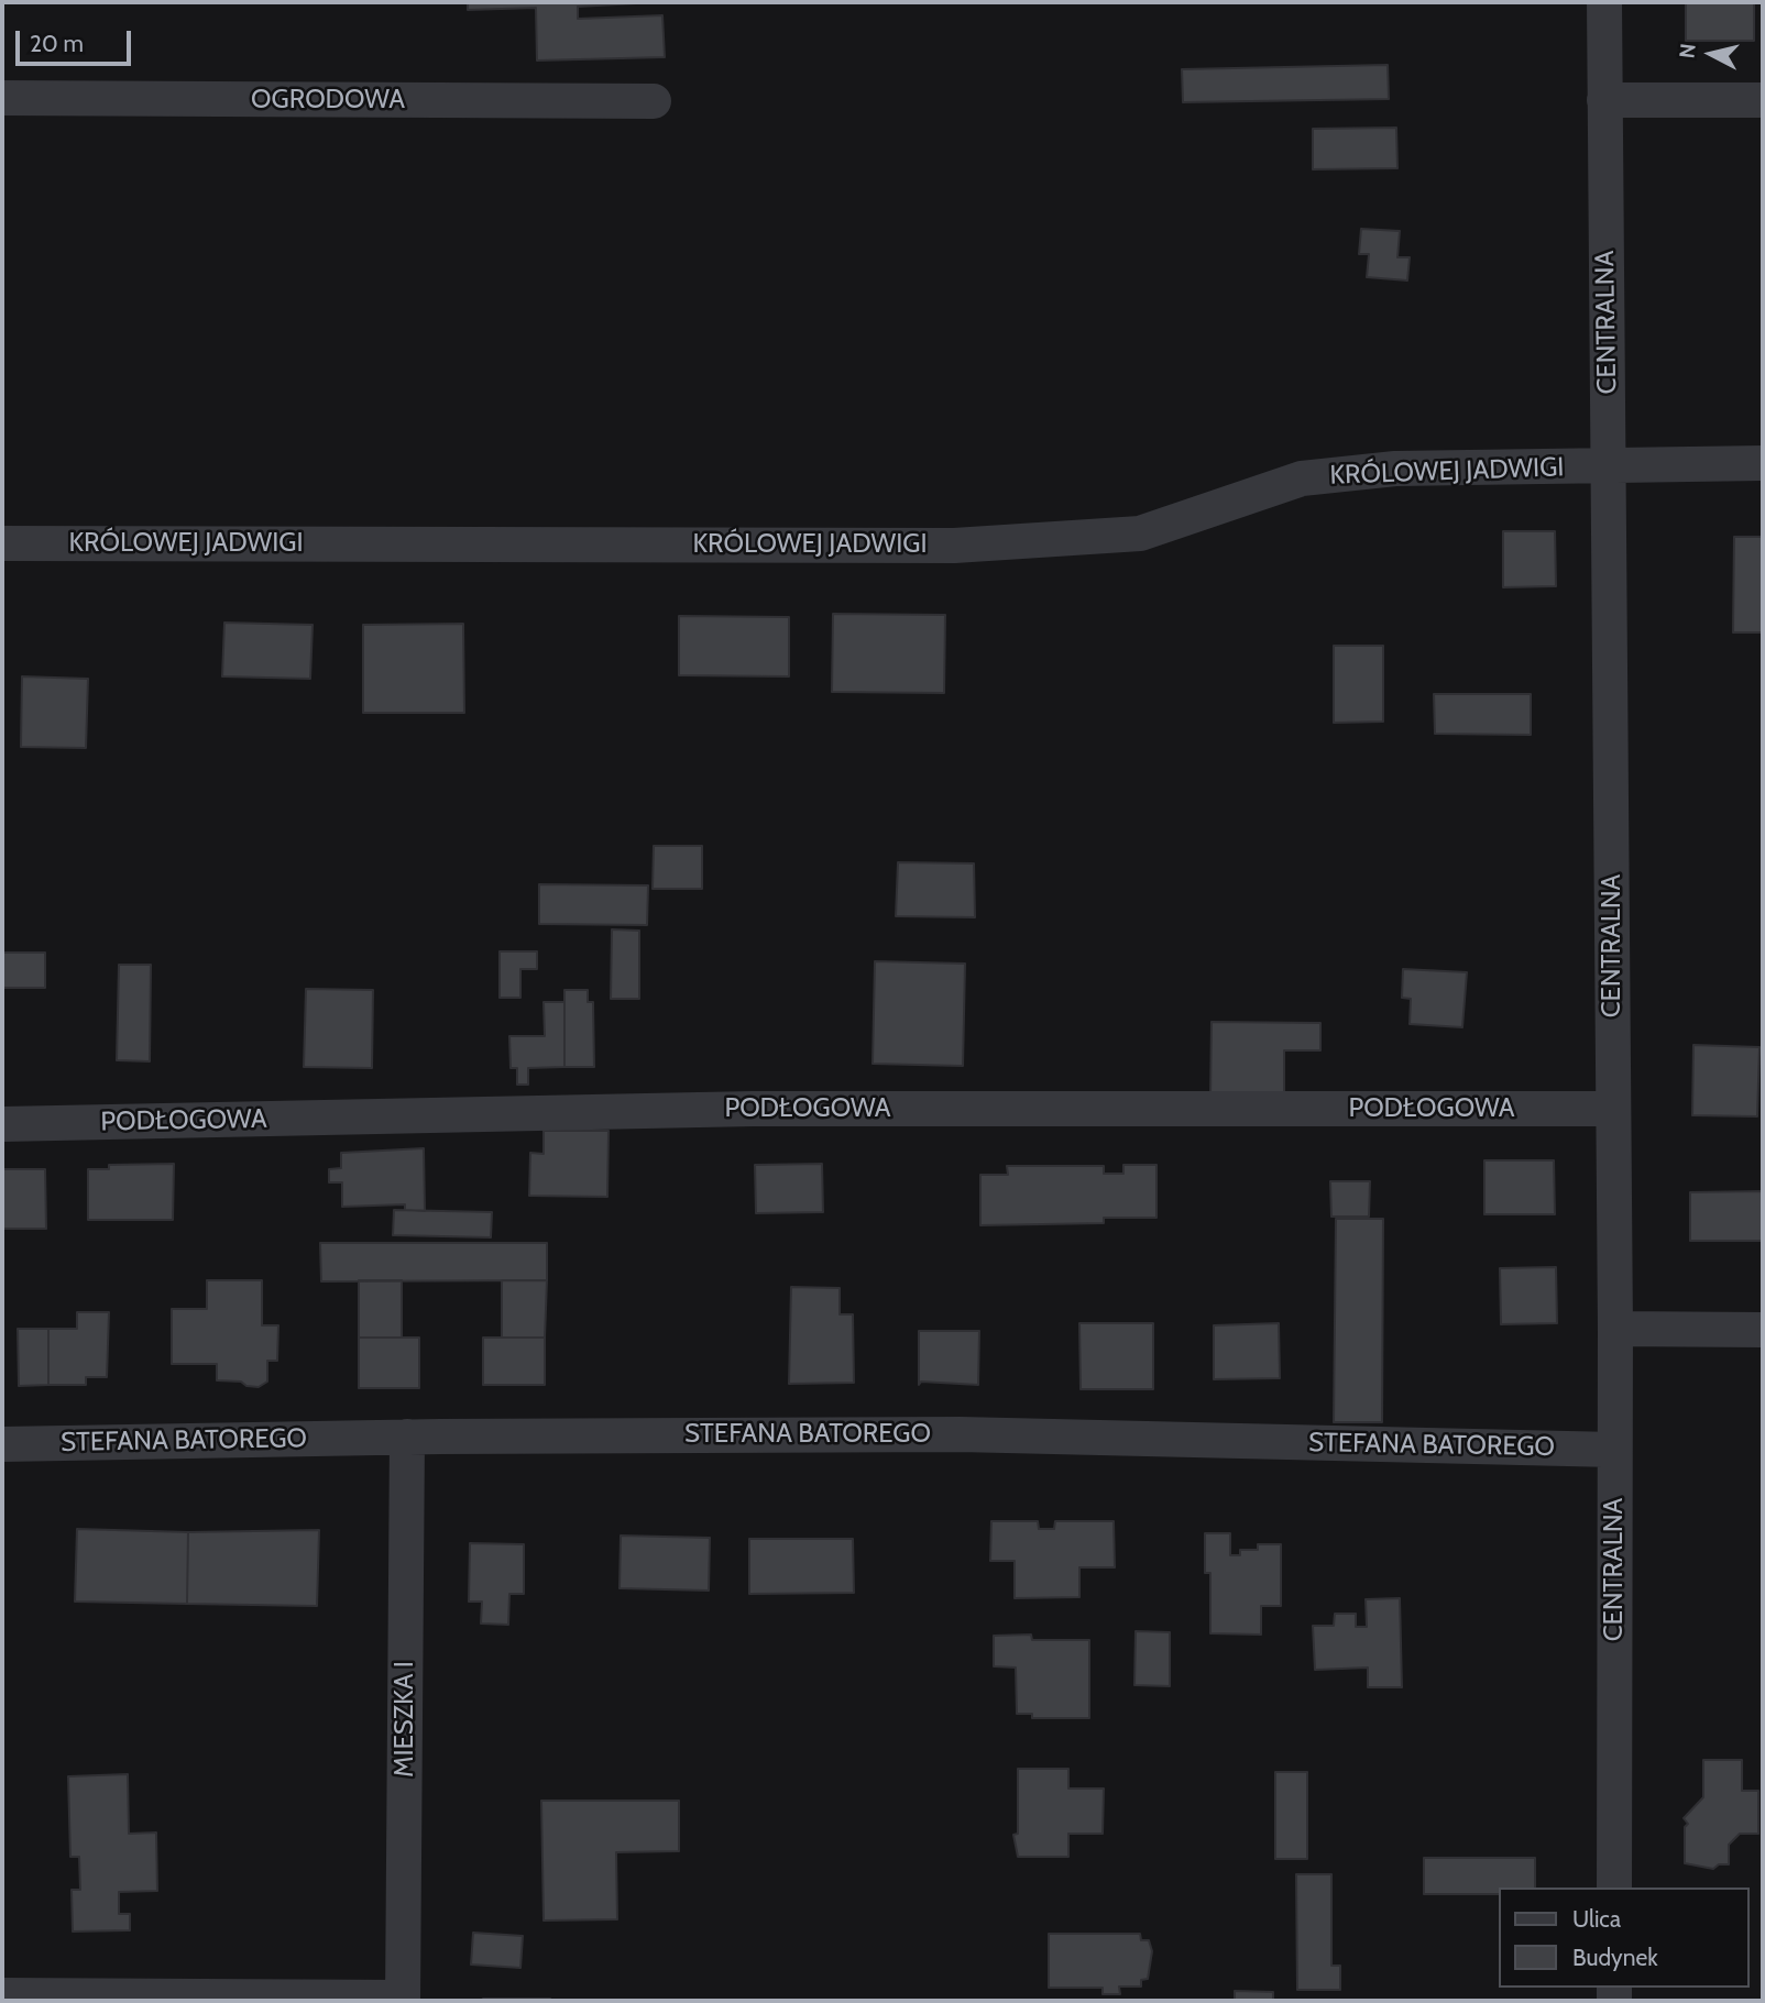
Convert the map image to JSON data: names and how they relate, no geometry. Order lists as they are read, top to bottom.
{
  "streets": {
    "street": [
      "OGRODOWA",
      "CENTRALNA",
      "KRÓLOWEJ JADWIGI",
      "PODŁOGOWA",
      "STEFANA BATOREGO",
      "MIESZKA I"
    ]
  },
  "crossings": [
    ["CENTRALNA", "KRÓLOWEJ JADWIGI"],
    ["CENTRALNA", "PODŁOGOWA"],
    ["CENTRALNA", "STEFANA BATOREGO"],
    ["STEFANA BATOREGO", "MIESZKA I"]
  ],
  "legend": ["Ulica", "Budynek"],
  "scale_bar": "20 m",
  "north": "left"
}
